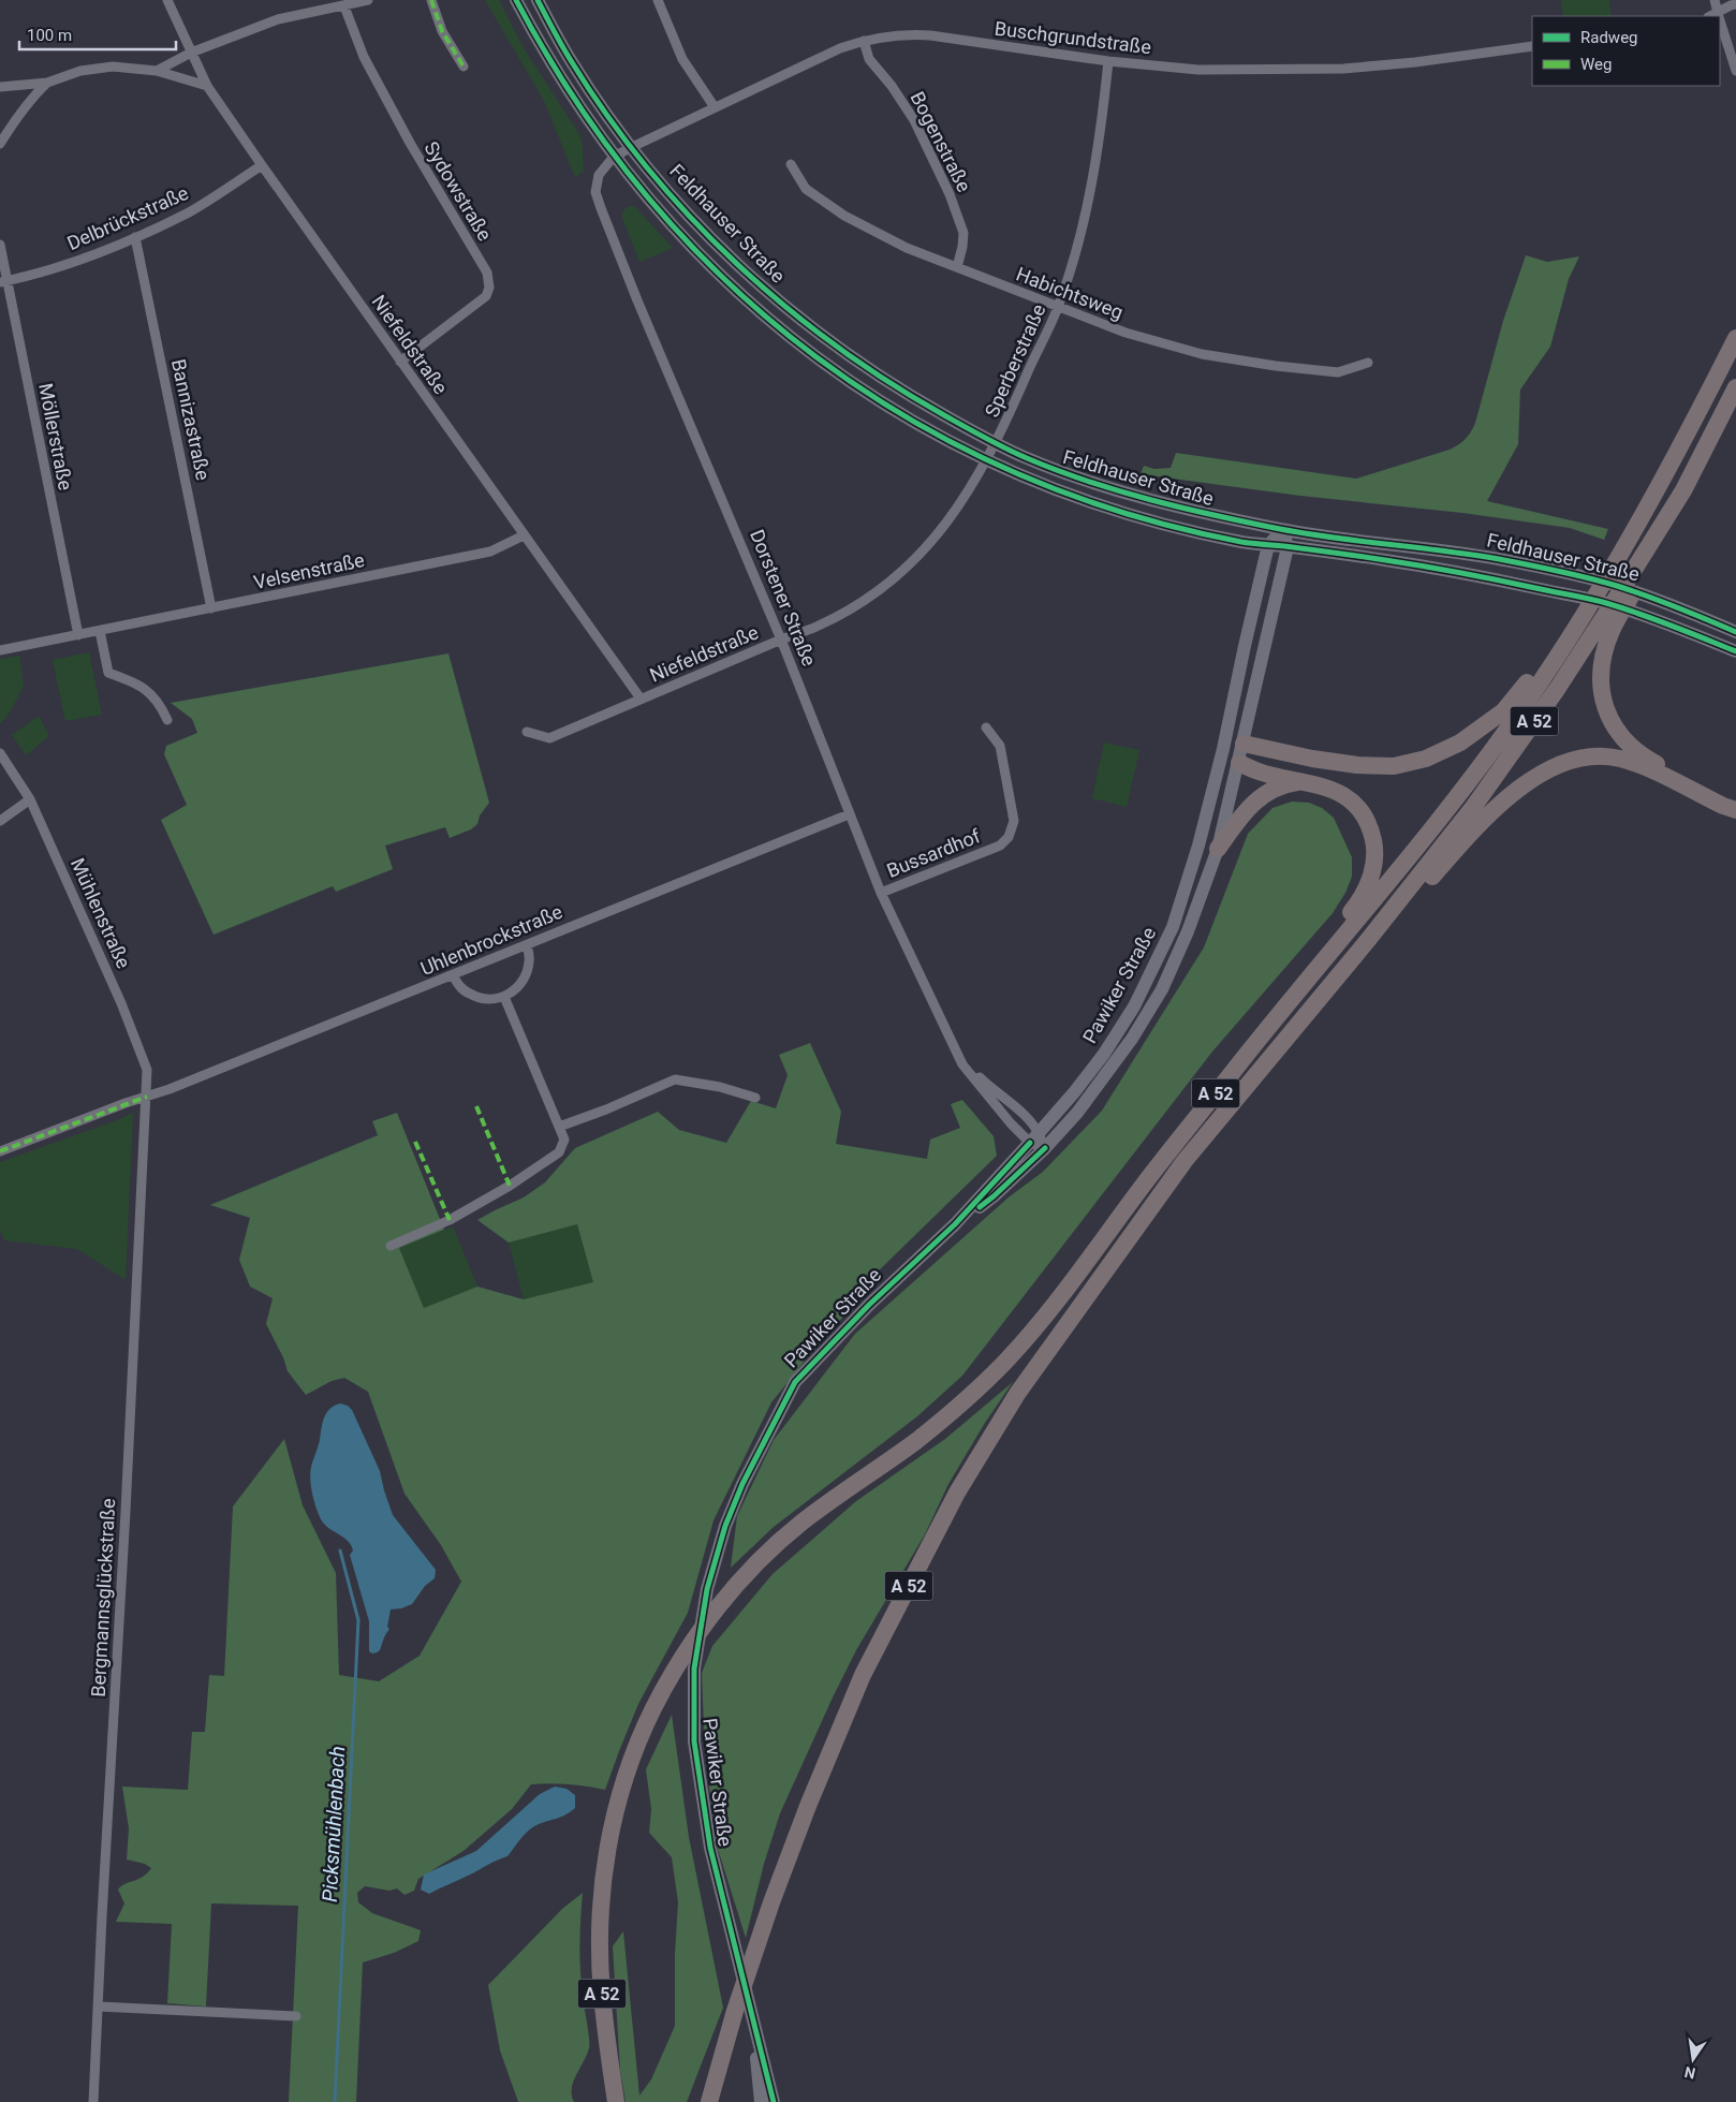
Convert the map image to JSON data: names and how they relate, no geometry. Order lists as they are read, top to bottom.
{
  "streets": {
    "highway": ["A 52"],
    "main road": ["Feldhauser Straße", "Pawiker Straße"],
    "street": [
      "Buschgrundstraße",
      "Bogenstraße",
      "Sydowstraße",
      "Delbrückstraße",
      "Habichtsweg",
      "Niefeldstraße",
      "Sperberstraße",
      "Bannizastraße",
      "Möllerstraße",
      "Velsenstraße",
      "Dorstener Straße",
      "Bussardhof",
      "Mühlenstraße",
      "Uhlenbrockstraße",
      "Bergmannsglückstraße"
    ]
  },
  "crossings": [
    ["Buschgrundstraße", "Bogenstraße"],
    ["Buschgrundstraße", "Feldhauser Straße"],
    ["Buschgrundstraße", "Sperberstraße"],
    ["Buschgrundstraße", "Dorstener Straße"],
    ["Bogenstraße", "Habichtsweg"],
    ["Sydowstraße", "Niefeldstraße"],
    ["Delbrückstraße", "Niefeldstraße"],
    ["Delbrückstraße", "Bannizastraße"],
    ["Delbrückstraße", "Möllerstraße"],
    ["Feldhauser Straße", "Sperberstraße"],
    ["Feldhauser Straße", "Dorstener Straße"],
    ["Feldhauser Straße", "Pawiker Straße"],
    ["Habichtsweg", "Sperberstraße"],
    ["Niefeldstraße", "Sperberstraße"],
    ["Niefeldstraße", "Velsenstraße"],
    ["Niefeldstraße", "Dorstener Straße"],
    ["Sperberstraße", "Dorstener Straße"],
    ["Bannizastraße", "Velsenstraße"],
    ["Möllerstraße", "Velsenstraße"],
    ["Dorstener Straße", "Bussardhof"],
    ["Dorstener Straße", "Uhlenbrockstraße"],
    ["Dorstener Straße", "Pawiker Straße"],
    ["Mühlenstraße", "Uhlenbrockstraße"],
    ["Mühlenstraße", "Bergmannsglückstraße"],
    ["Uhlenbrockstraße", "Bergmannsglückstraße"]
  ],
  "water": ["Picksmühlenbach"],
  "legend": ["Radweg", "Weg"],
  "scale_bar": "100 m",
  "north": "bottom"
}
